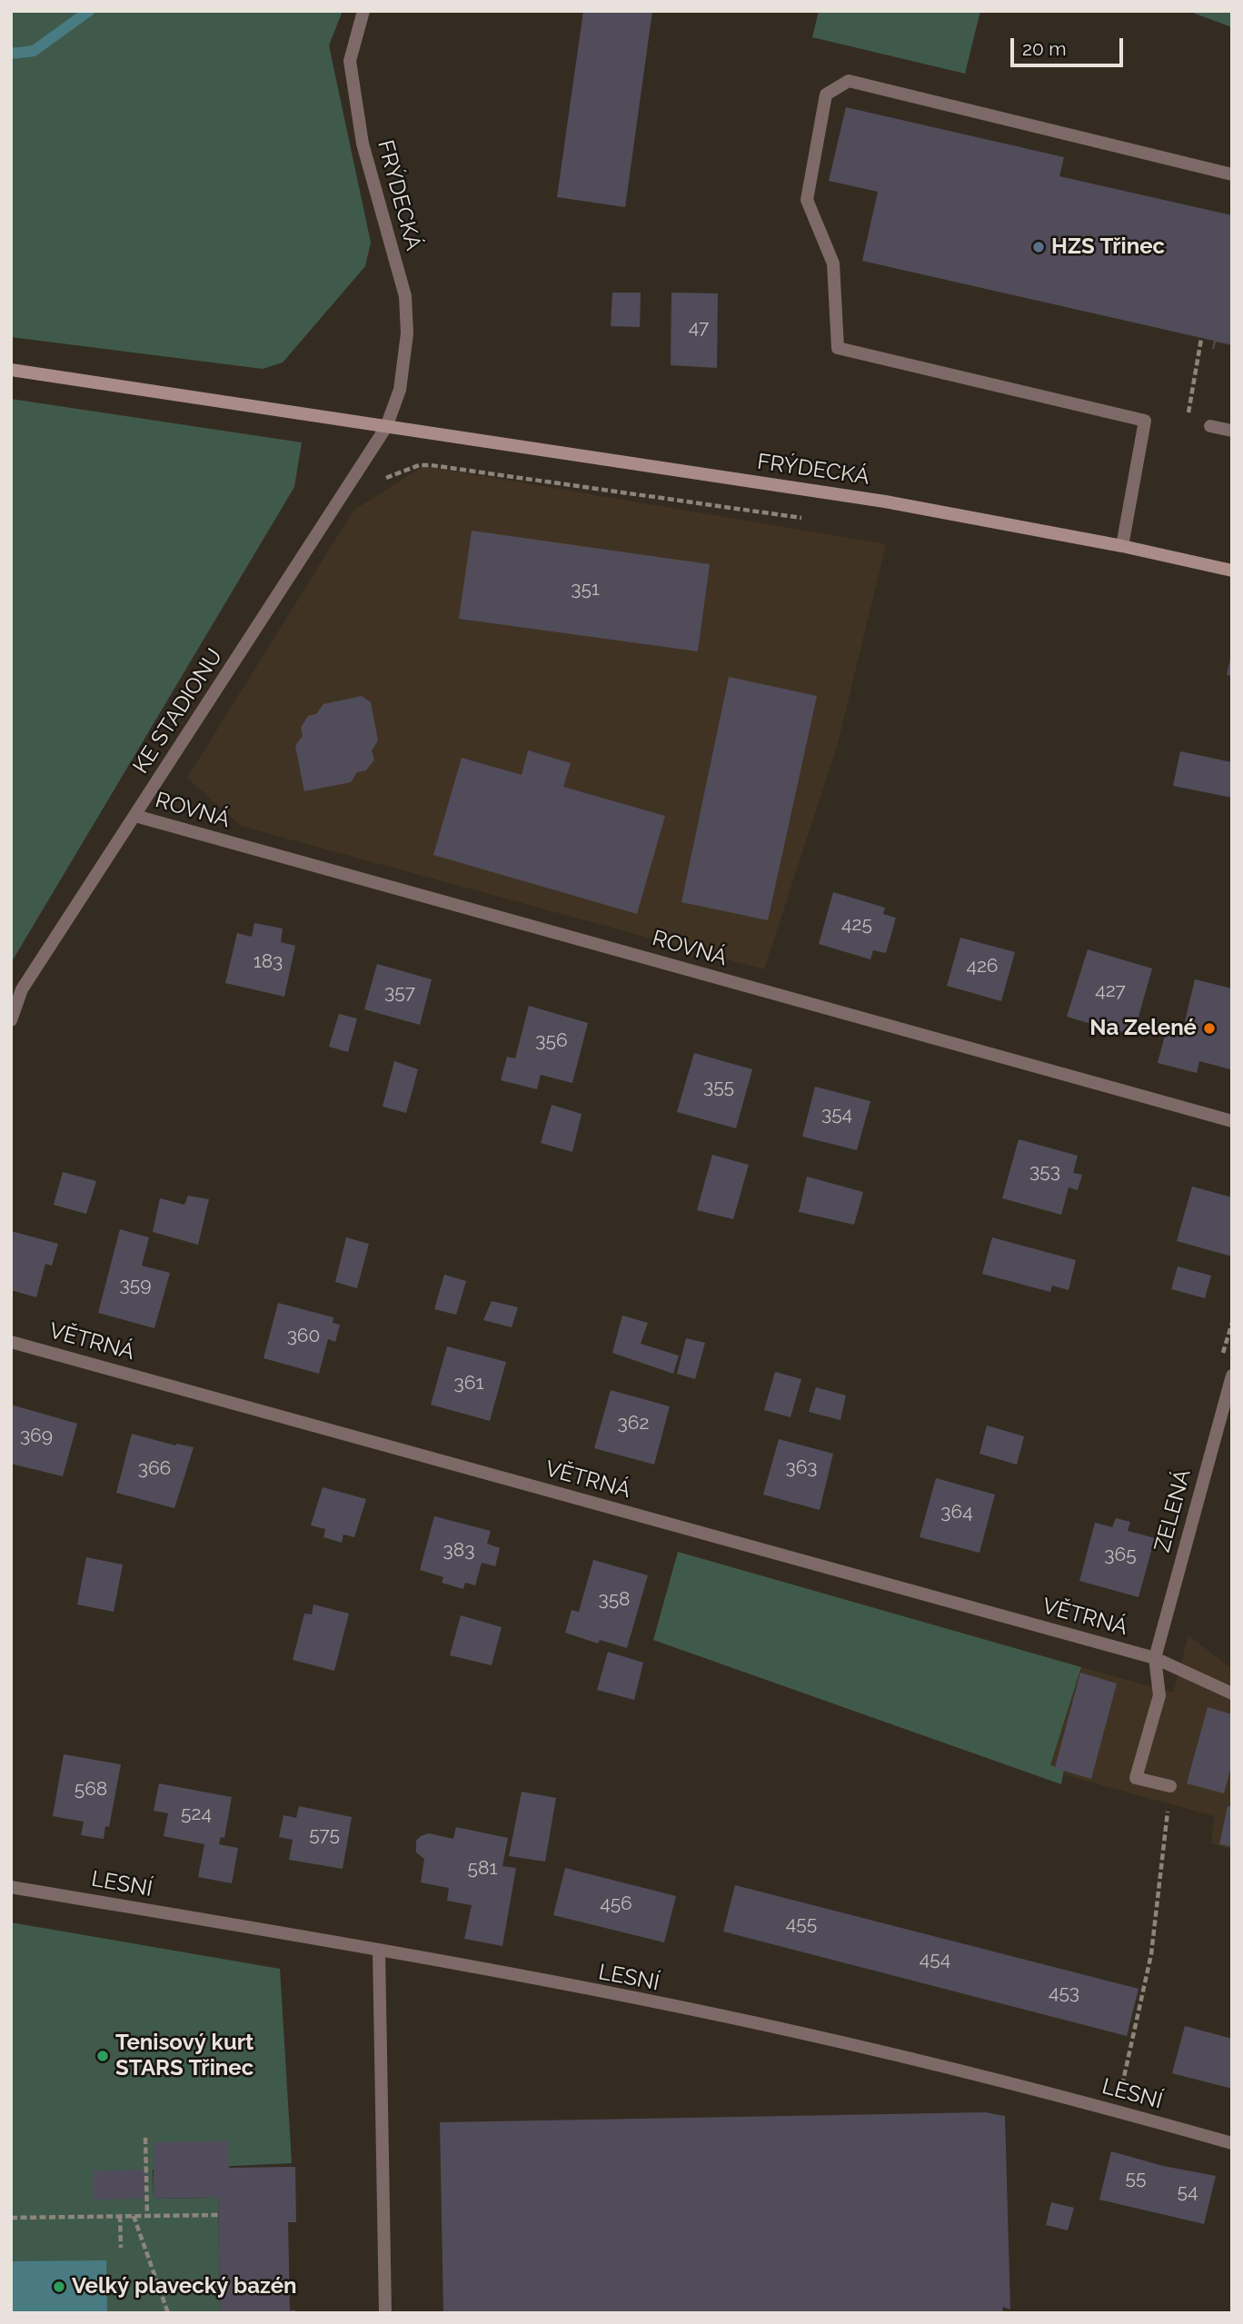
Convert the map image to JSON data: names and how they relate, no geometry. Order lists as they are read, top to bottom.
{
  "streets": {
    "main road": ["FRÝDECKÁ"],
    "street": [
      "KE STADIONU",
      "ROVNÁ",
      "VĚTRNÁ",
      "ZELENÁ",
      "LESNÍ"
    ]
  },
  "crossings": [
    ["FRÝDECKÁ", "KE STADIONU"],
    ["KE STADIONU", "ROVNÁ"],
    ["VĚTRNÁ", "ZELENÁ"]
  ],
  "places": [
    "HZS Třinec",
    "Na Zelené",
    "Tenisový kurt STARS Třinec",
    "Velký plavecký bazén"
  ],
  "house_numbers": [
    "47",
    "351",
    "425",
    "183",
    "426",
    "427",
    "357",
    "356",
    "355",
    "354",
    "353",
    "359",
    "360",
    "361",
    "362",
    "369",
    "363",
    "366",
    "364",
    "383",
    "365",
    "358",
    "568",
    "524",
    "575",
    "581",
    "456",
    "455",
    "454",
    "453",
    "55",
    "54"
  ],
  "scale_bar": "20 m"
}
